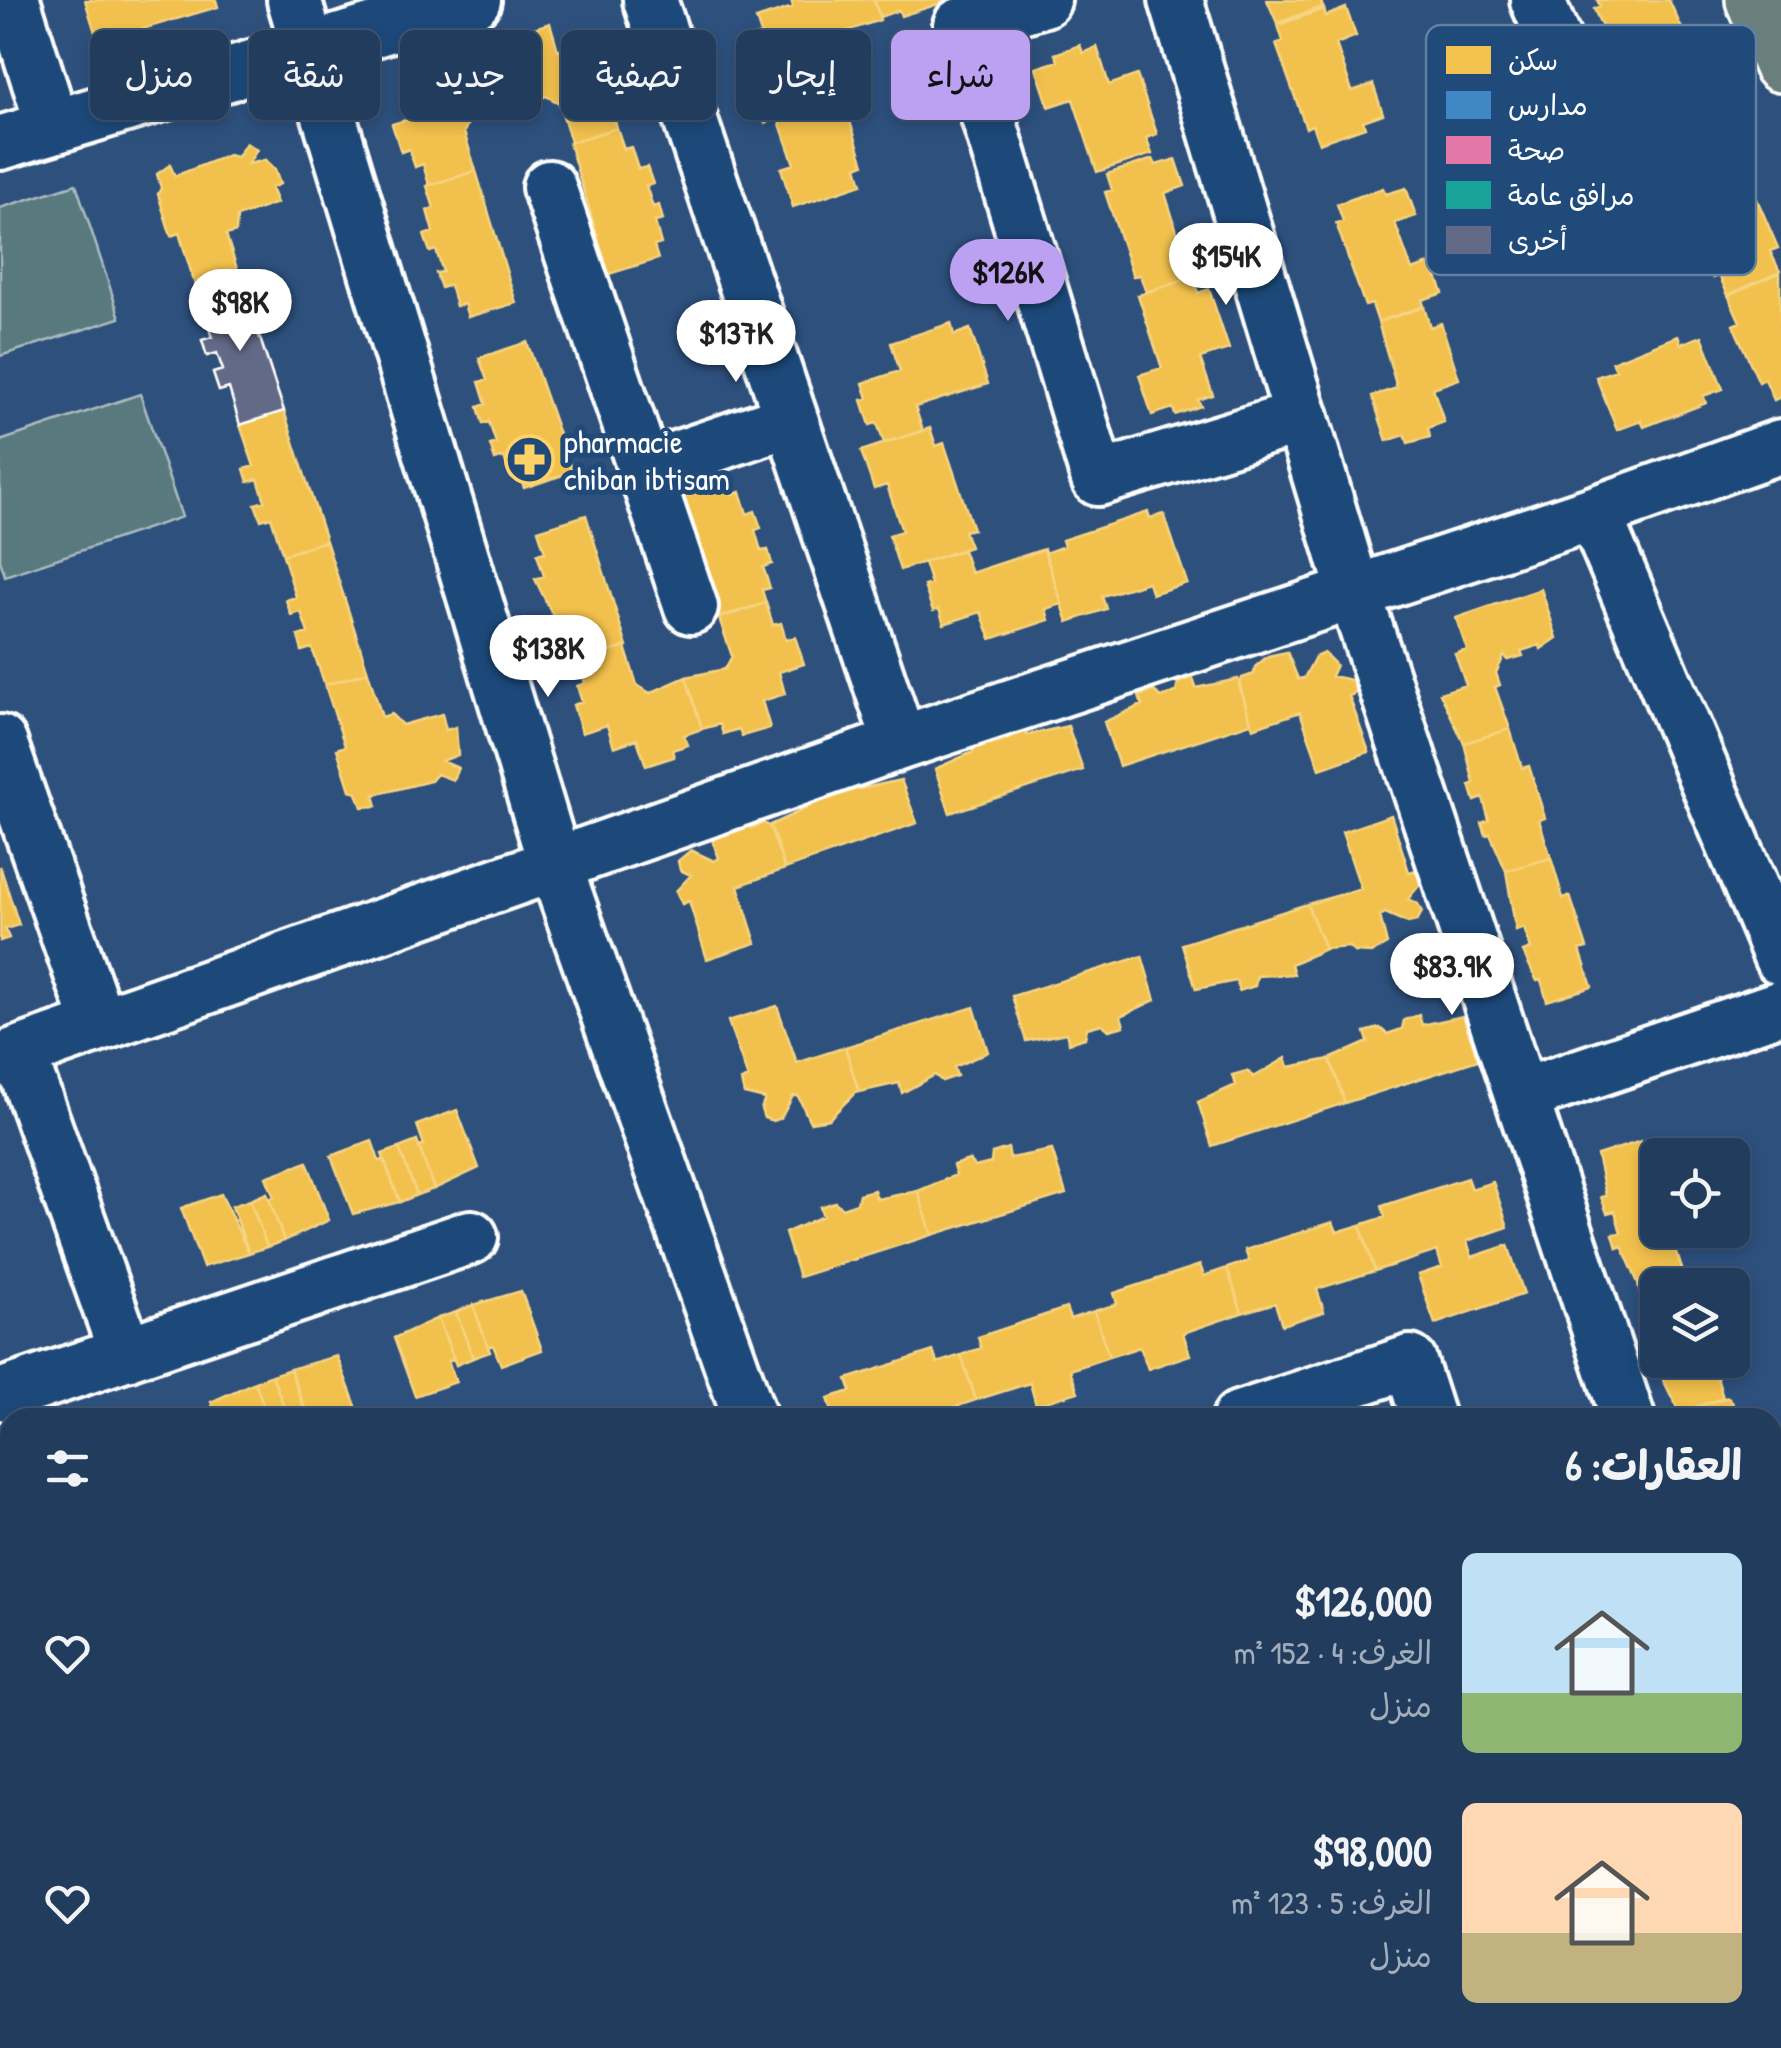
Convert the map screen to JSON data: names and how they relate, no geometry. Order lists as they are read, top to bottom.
{
  "places": {
    "pharmacy": ["pharmacie chiban ibtisam"]
  },
  "legend": [
    "سكن",
    "مدارس",
    "صحة",
    "مرافق عامة",
    "أخرى"
  ],
  "page": {
    "chip": [
      "شراء",
      "إيجار",
      "تصفية",
      "جديد",
      "شقة",
      "منزل"
    ],
    "price": [
      "$154K",
      "$126K",
      "$98K",
      "$137K",
      "$138K",
      "$83.9K"
    ],
    "heading": "العقارات: 6",
    "list": [
      {
        "name": "$126,000",
        "note": "الغرف: 4 · 152 m² · منزل"
      },
      {
        "name": "$98,000",
        "note": "الغرف: 5 · 123 m² · منزل"
      }
    ]
  }
}
